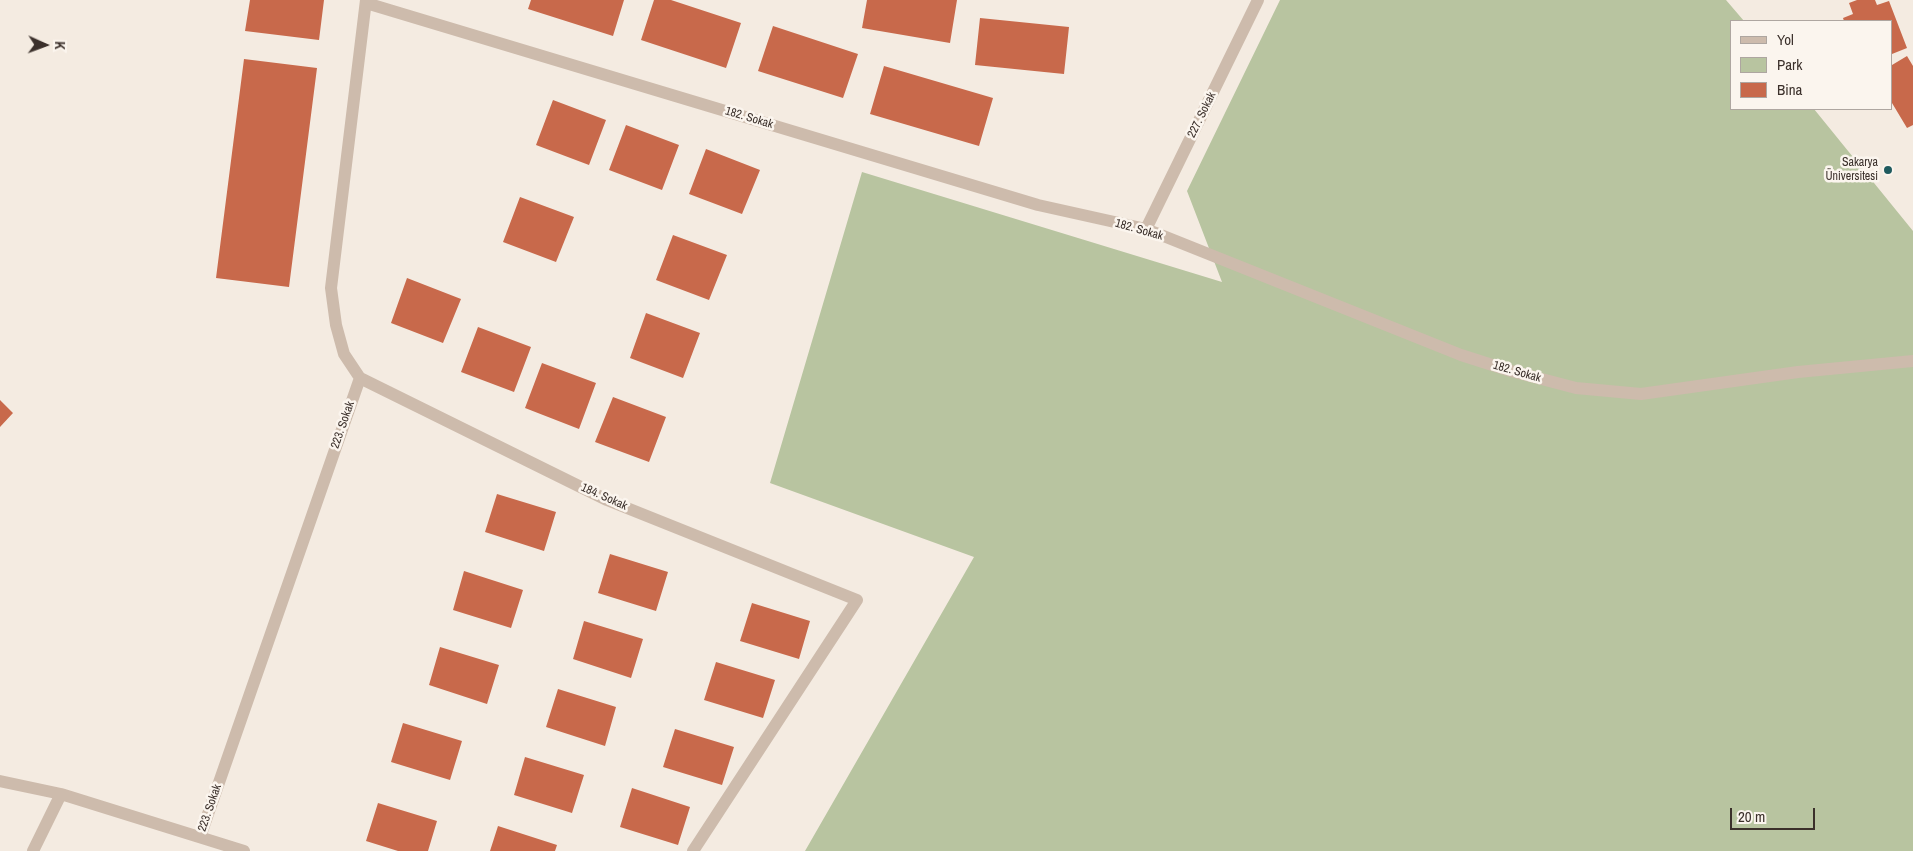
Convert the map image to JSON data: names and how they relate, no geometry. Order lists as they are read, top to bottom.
{
  "streets": {
    "street": [
      "227. Sokak",
      "182. Sokak",
      "223. Sokak",
      "184. Sokak"
    ]
  },
  "crossings": [
    ["227. Sokak", "182. Sokak"],
    ["223. Sokak", "184. Sokak"]
  ],
  "places": ["Sakarya Üniversitesi"],
  "legend": ["Yol", "Park", "Bina"],
  "scale_bar": "20 m",
  "north": "right"
}
